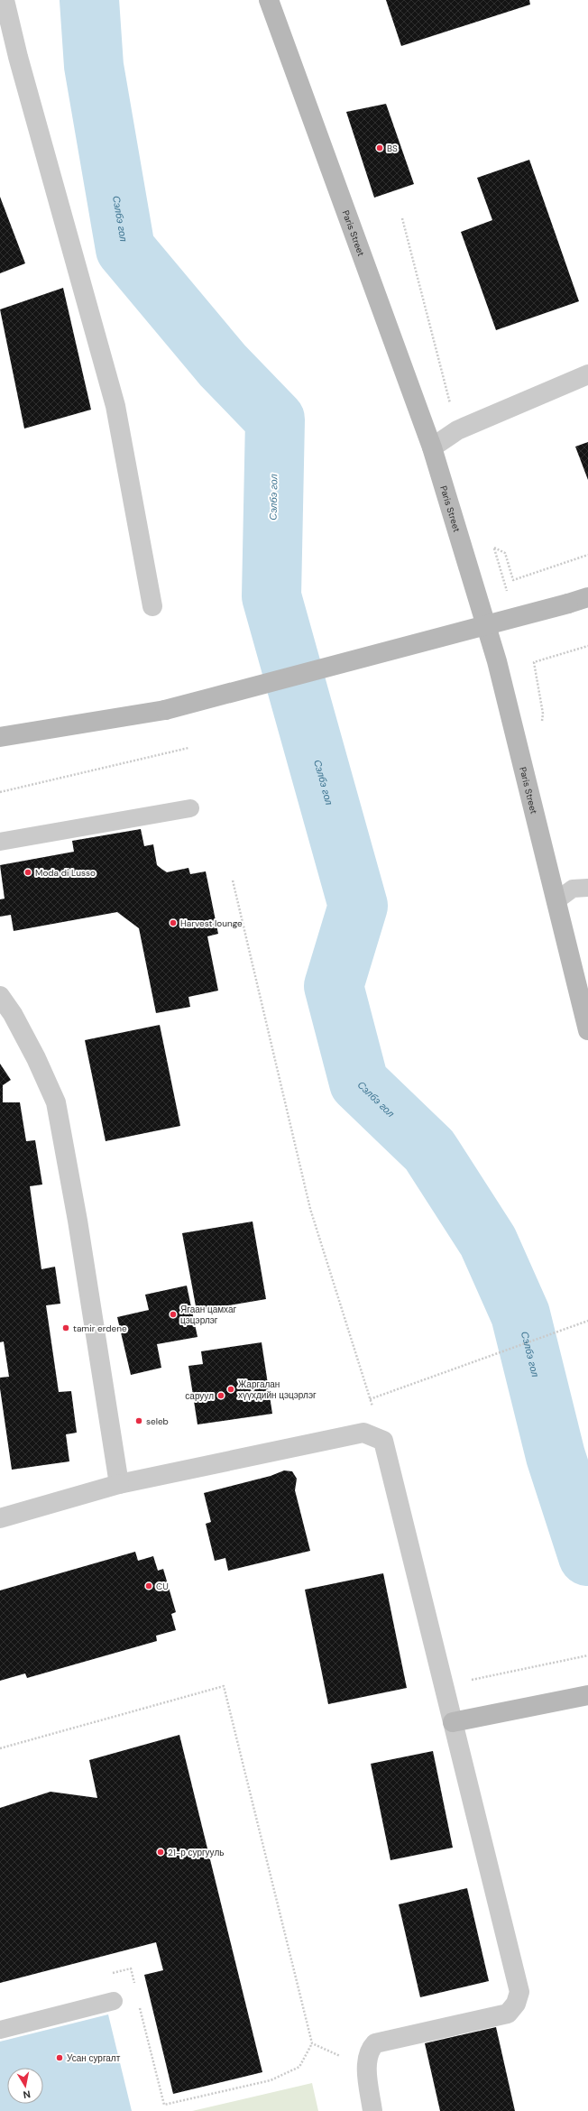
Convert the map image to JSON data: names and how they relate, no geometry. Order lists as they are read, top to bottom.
{
  "streets": {
    "street": ["Paris Street"]
  },
  "water": ["Сэлбэ гол"],
  "places": [
    "BS",
    "Moda di Lusso",
    "Harvest lounge",
    "Ягаан цамхаг цэцэрлэг",
    "tamir erdene",
    "Жаргалан хүүхдийн цэцэрлэг",
    "саруул",
    "seleb",
    "CU",
    "21-р сургууль",
    "Усан сургалт"
  ],
  "north": "bottom"
}
